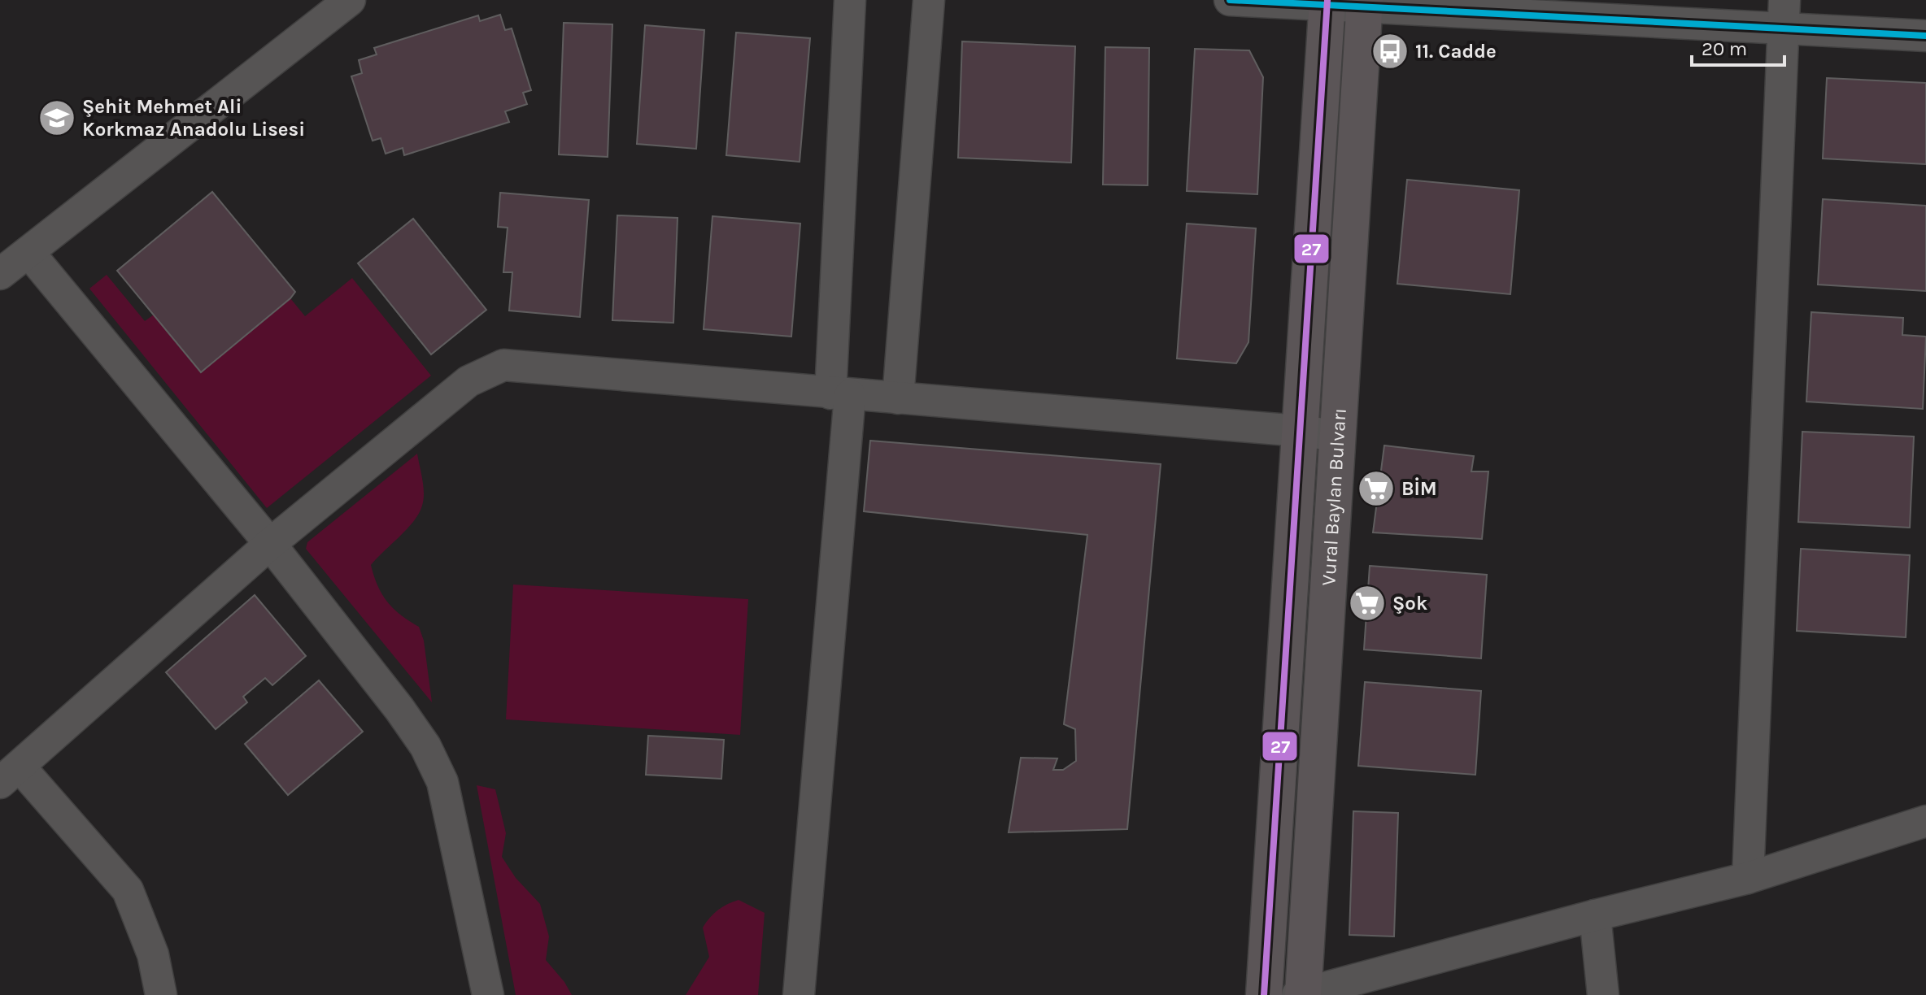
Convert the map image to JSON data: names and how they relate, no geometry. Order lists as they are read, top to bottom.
{
  "streets": {
    "main road": ["Vural Baylan Bulvarı"]
  },
  "places": {
    "bus stop": ["11. Cadde"],
    "school or university": ["Şehit Mehmet Ali Korkmaz Anadolu Lisesi"],
    "supermarket": ["BİM", "Şok"]
  },
  "lines": ["transit line 27"],
  "scale_bar": "20 m"
}
